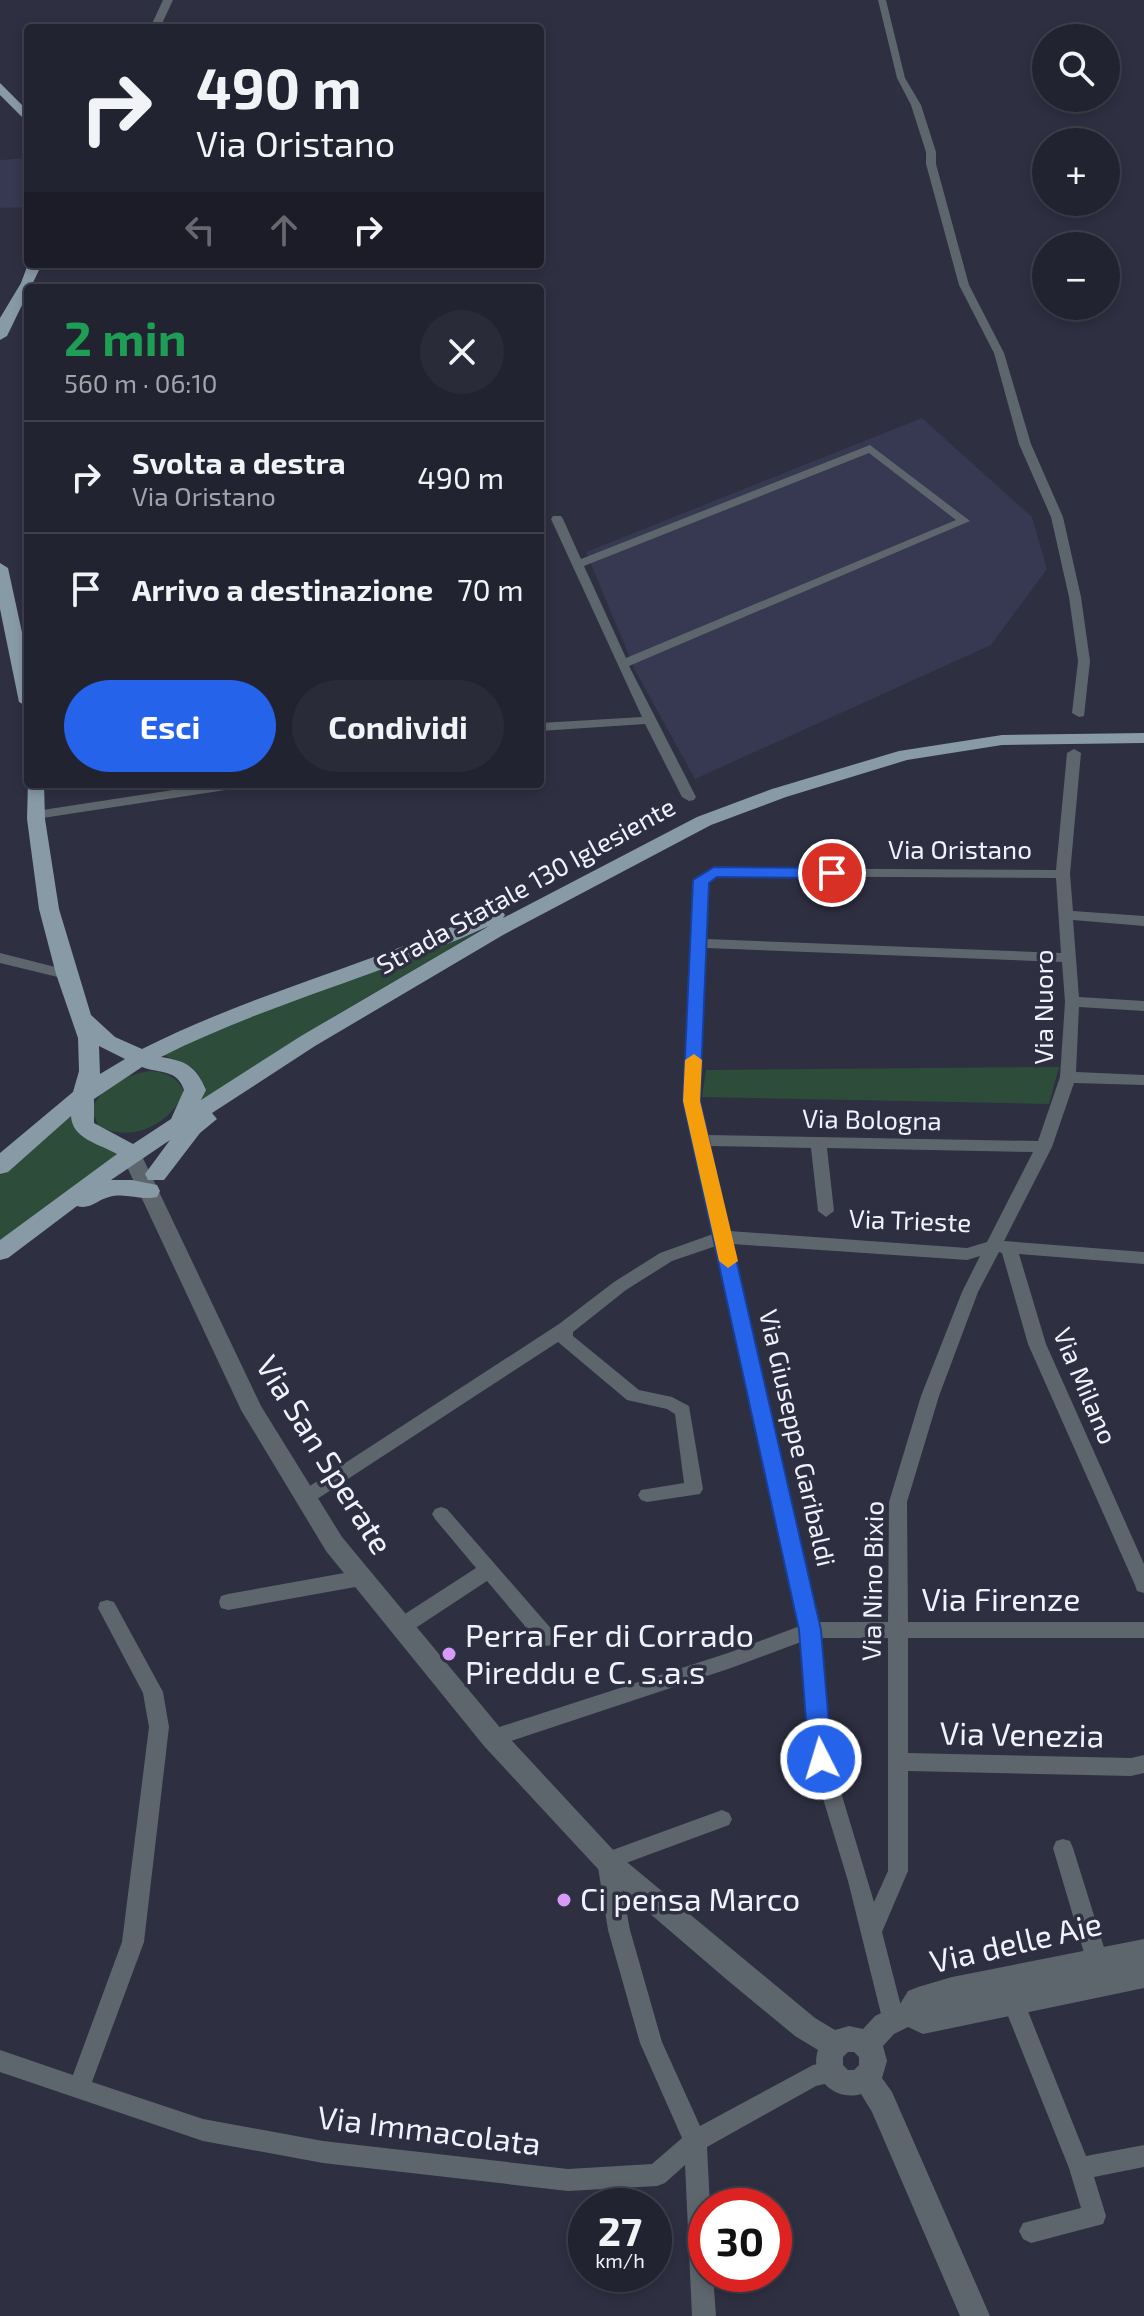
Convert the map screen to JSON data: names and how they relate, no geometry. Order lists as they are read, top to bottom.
{
  "streets": {
    "main road": ["Strada Statale 130 Iglesiente"],
    "street": [
      "Via Oristano",
      "Via Nuoro",
      "Via Bologna",
      "Via Trieste",
      "Via Milano",
      "Via Giuseppe Garibaldi",
      "Via San Sperate",
      "Via Nino Bixio",
      "Via Firenze",
      "Via Venezia",
      "Via delle Aie",
      "Via Immacolata"
    ]
  },
  "crossings": [
    ["Via Oristano", "Via Nuoro"],
    ["Via Oristano", "Via Giuseppe Garibaldi"],
    ["Strada Statale 130 Iglesiente", "Via San Sperate"],
    ["Via Nuoro", "Via Bologna"],
    ["Via Nuoro", "Via Trieste"],
    ["Via Nuoro", "Via Milano"],
    ["Via Nuoro", "Via Nino Bixio"],
    ["Via Bologna", "Via Giuseppe Garibaldi"],
    ["Via Trieste", "Via Milano"],
    ["Via Trieste", "Via Giuseppe Garibaldi"],
    ["Via Trieste", "Via Nino Bixio"],
    ["Via Milano", "Via Nino Bixio"],
    ["Via Giuseppe Garibaldi", "Via Nino Bixio"],
    ["Via Giuseppe Garibaldi", "Via Firenze"],
    ["Via Giuseppe Garibaldi", "Via delle Aie"],
    ["Via San Sperate", "Via Firenze"],
    ["Via San Sperate", "Via delle Aie"],
    ["Via San Sperate", "Via Immacolata"],
    ["Via Nino Bixio", "Via Firenze"],
    ["Via Nino Bixio", "Via Venezia"],
    ["Via delle Aie", "Via Immacolata"]
  ],
  "places": ["Perra Fer di Corrado Pireddu e C. s.a.s", "Ci pensa Marco"],
  "page": {
    "map_buttons": ["+", "−"],
    "turn": ["490 m", "Via Oristano"],
    "heading": ["2 min", "560 m · 06:10"],
    "list": [
      {
        "name": "Svolta a destra",
        "note": "Via Oristano",
        "value": "490 m"
      },
      {
        "name": "Arrivo a destinazione",
        "value": "70 m"
      }
    ],
    "buttons": ["Esci", "Condividi"],
    "speed": "27 km/h",
    "limit": "30"
  }
}
